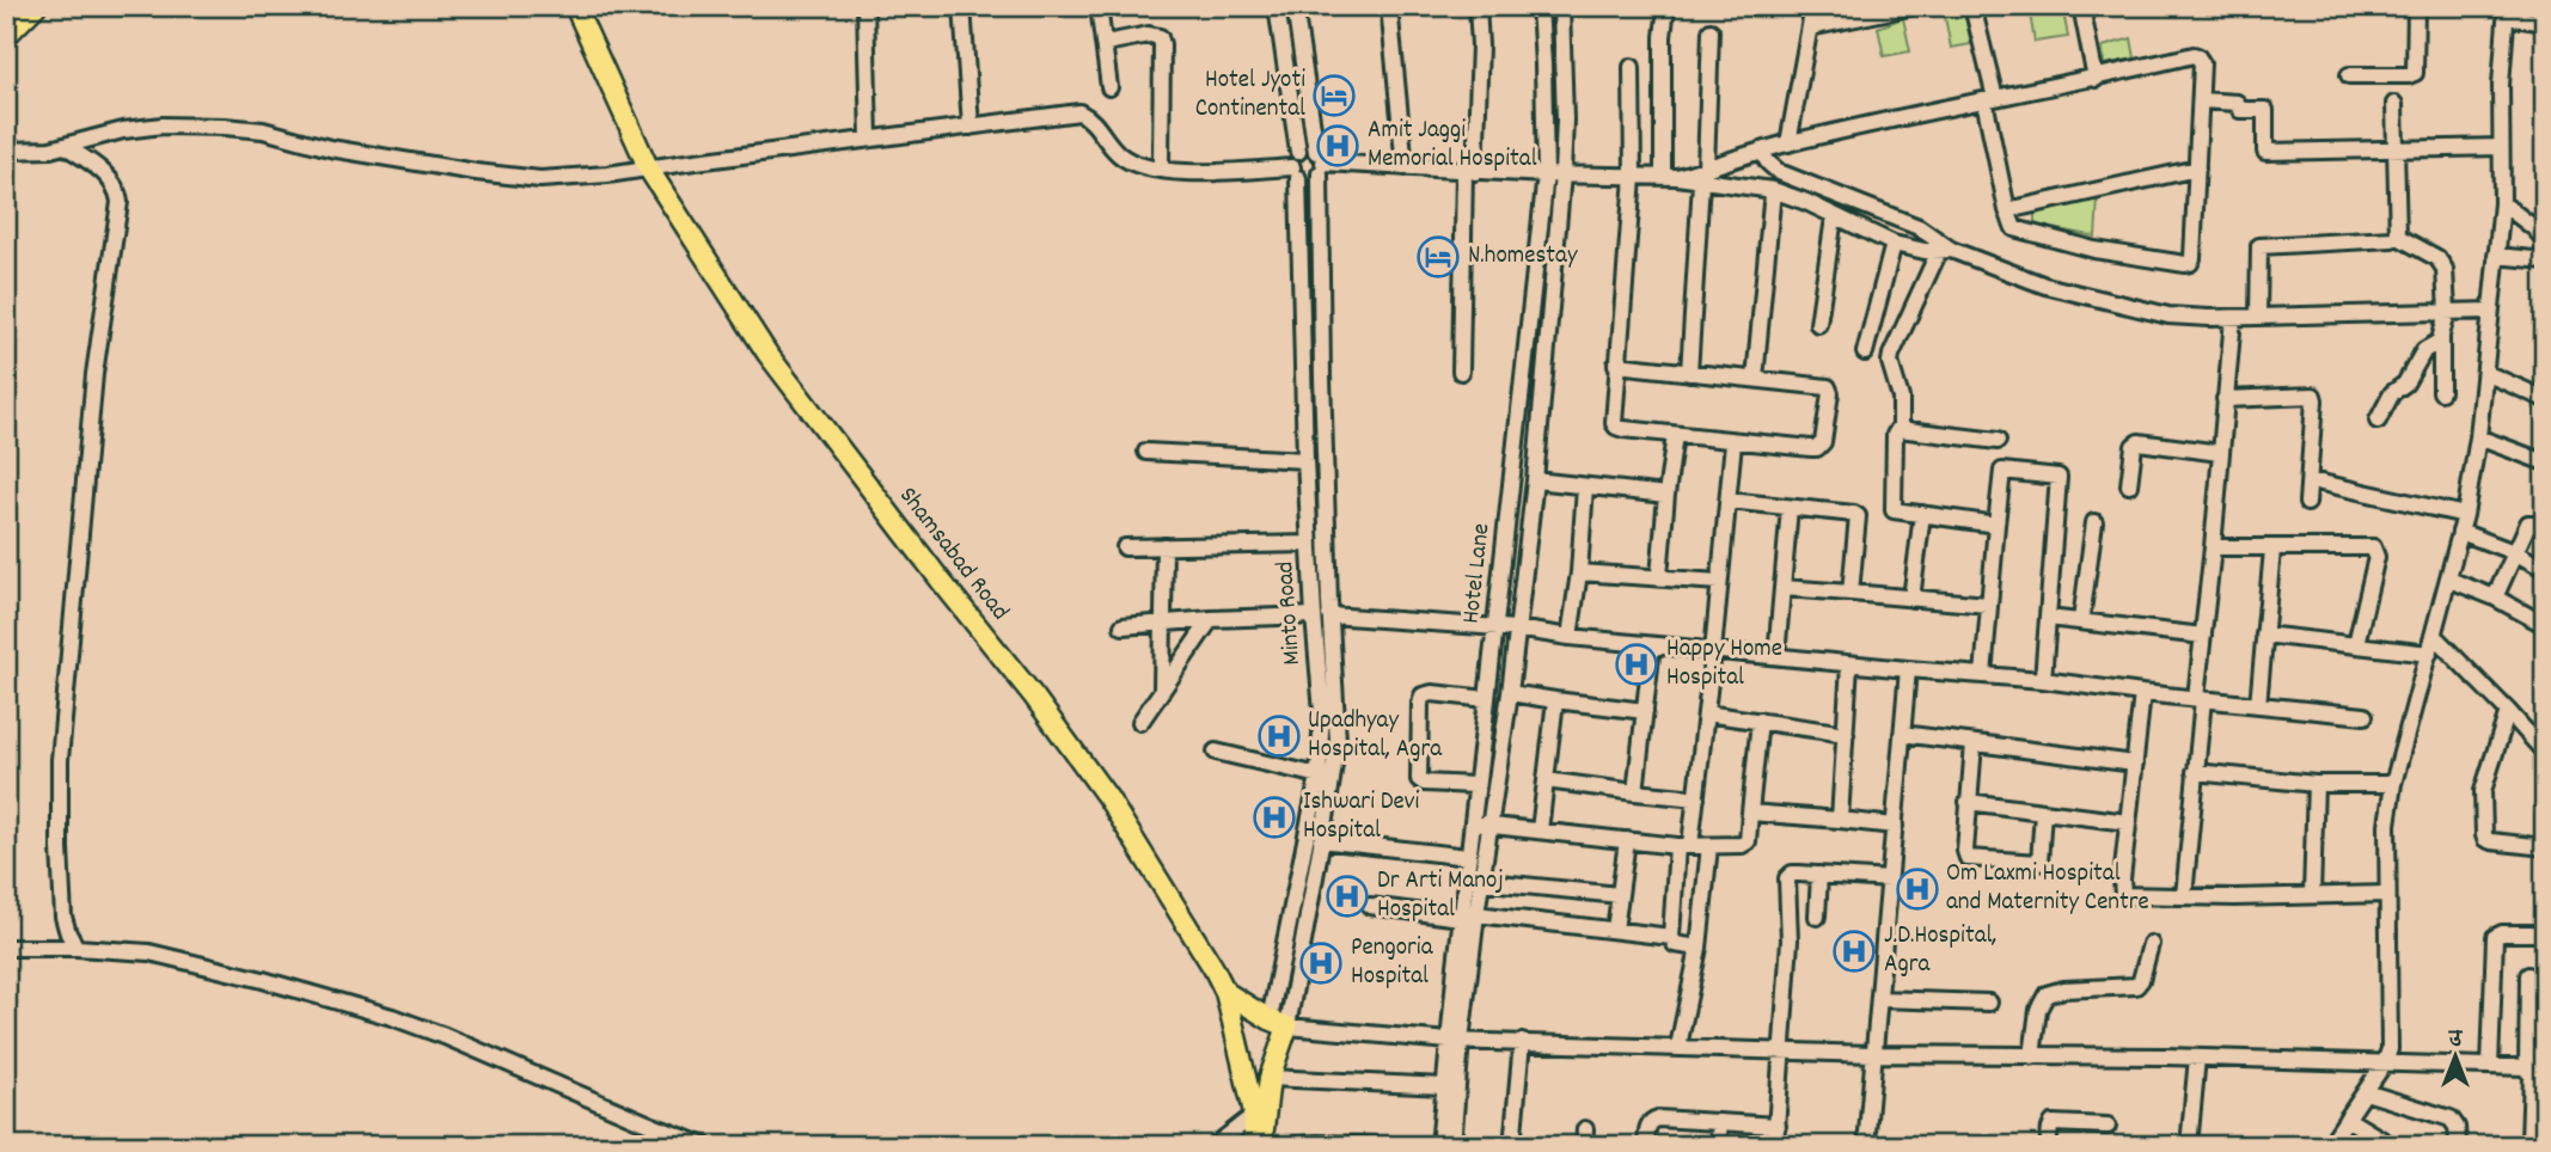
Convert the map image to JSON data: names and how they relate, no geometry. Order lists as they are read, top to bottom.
{
  "streets": {
    "main road": ["Shamsabad Road", "Minto Road"],
    "street": ["Hotel Lane"]
  },
  "crossings": [
    ["Shamsabad Road", "Minto Road"]
  ],
  "places": {
    "hotel": ["Hotel Jyoti Continental", "N.homestay"],
    "hospital": [
      "Amit Jaggi Memorial Hospital",
      "Happy Home Hospital",
      "Upadhyay Hospital, Agra",
      "Ishwari Devi Hospital",
      "Om Laxmi Hospital and Maternity Centre",
      "Dr Arti Manoj Hospital",
      "J.D.Hospital, Agra",
      "Pengoria Hospital"
    ]
  },
  "north": "top"
}
